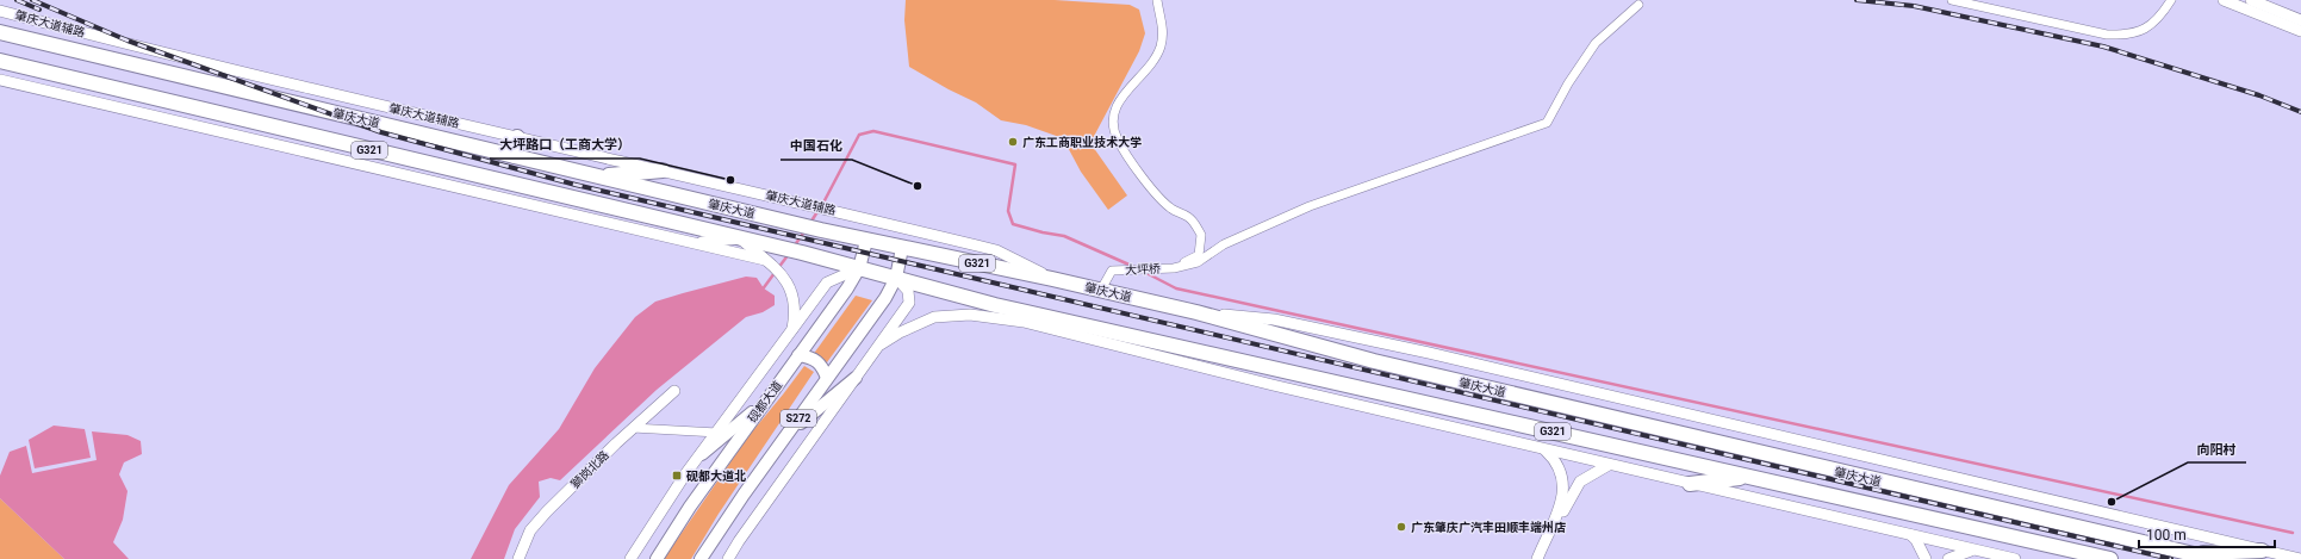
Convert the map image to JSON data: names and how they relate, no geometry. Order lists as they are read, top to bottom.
{
  "streets": {
    "highway": ["肇庆大道", "G321"],
    "main road": ["砚都大道", "S272"],
    "street": ["肇庆大道辅路", "大坪桥", "獅岗北路"]
  },
  "crossings": [
    ["肇庆大道辅路", "肇庆大道"],
    ["肇庆大道", "大坪桥"],
    ["肇庆大道", "砚都大道"],
    ["肇庆大道", "S272"]
  ],
  "places": {
    "other": [
      "广东工商职业技术大学",
      "大坪路口（工商大学）",
      "中国石化",
      "向阳村",
      "广东肇庆广汽丰田顺丰端州店"
    ],
    "transit": ["砚都大道北"]
  },
  "scale_bar": "100 m"
}
